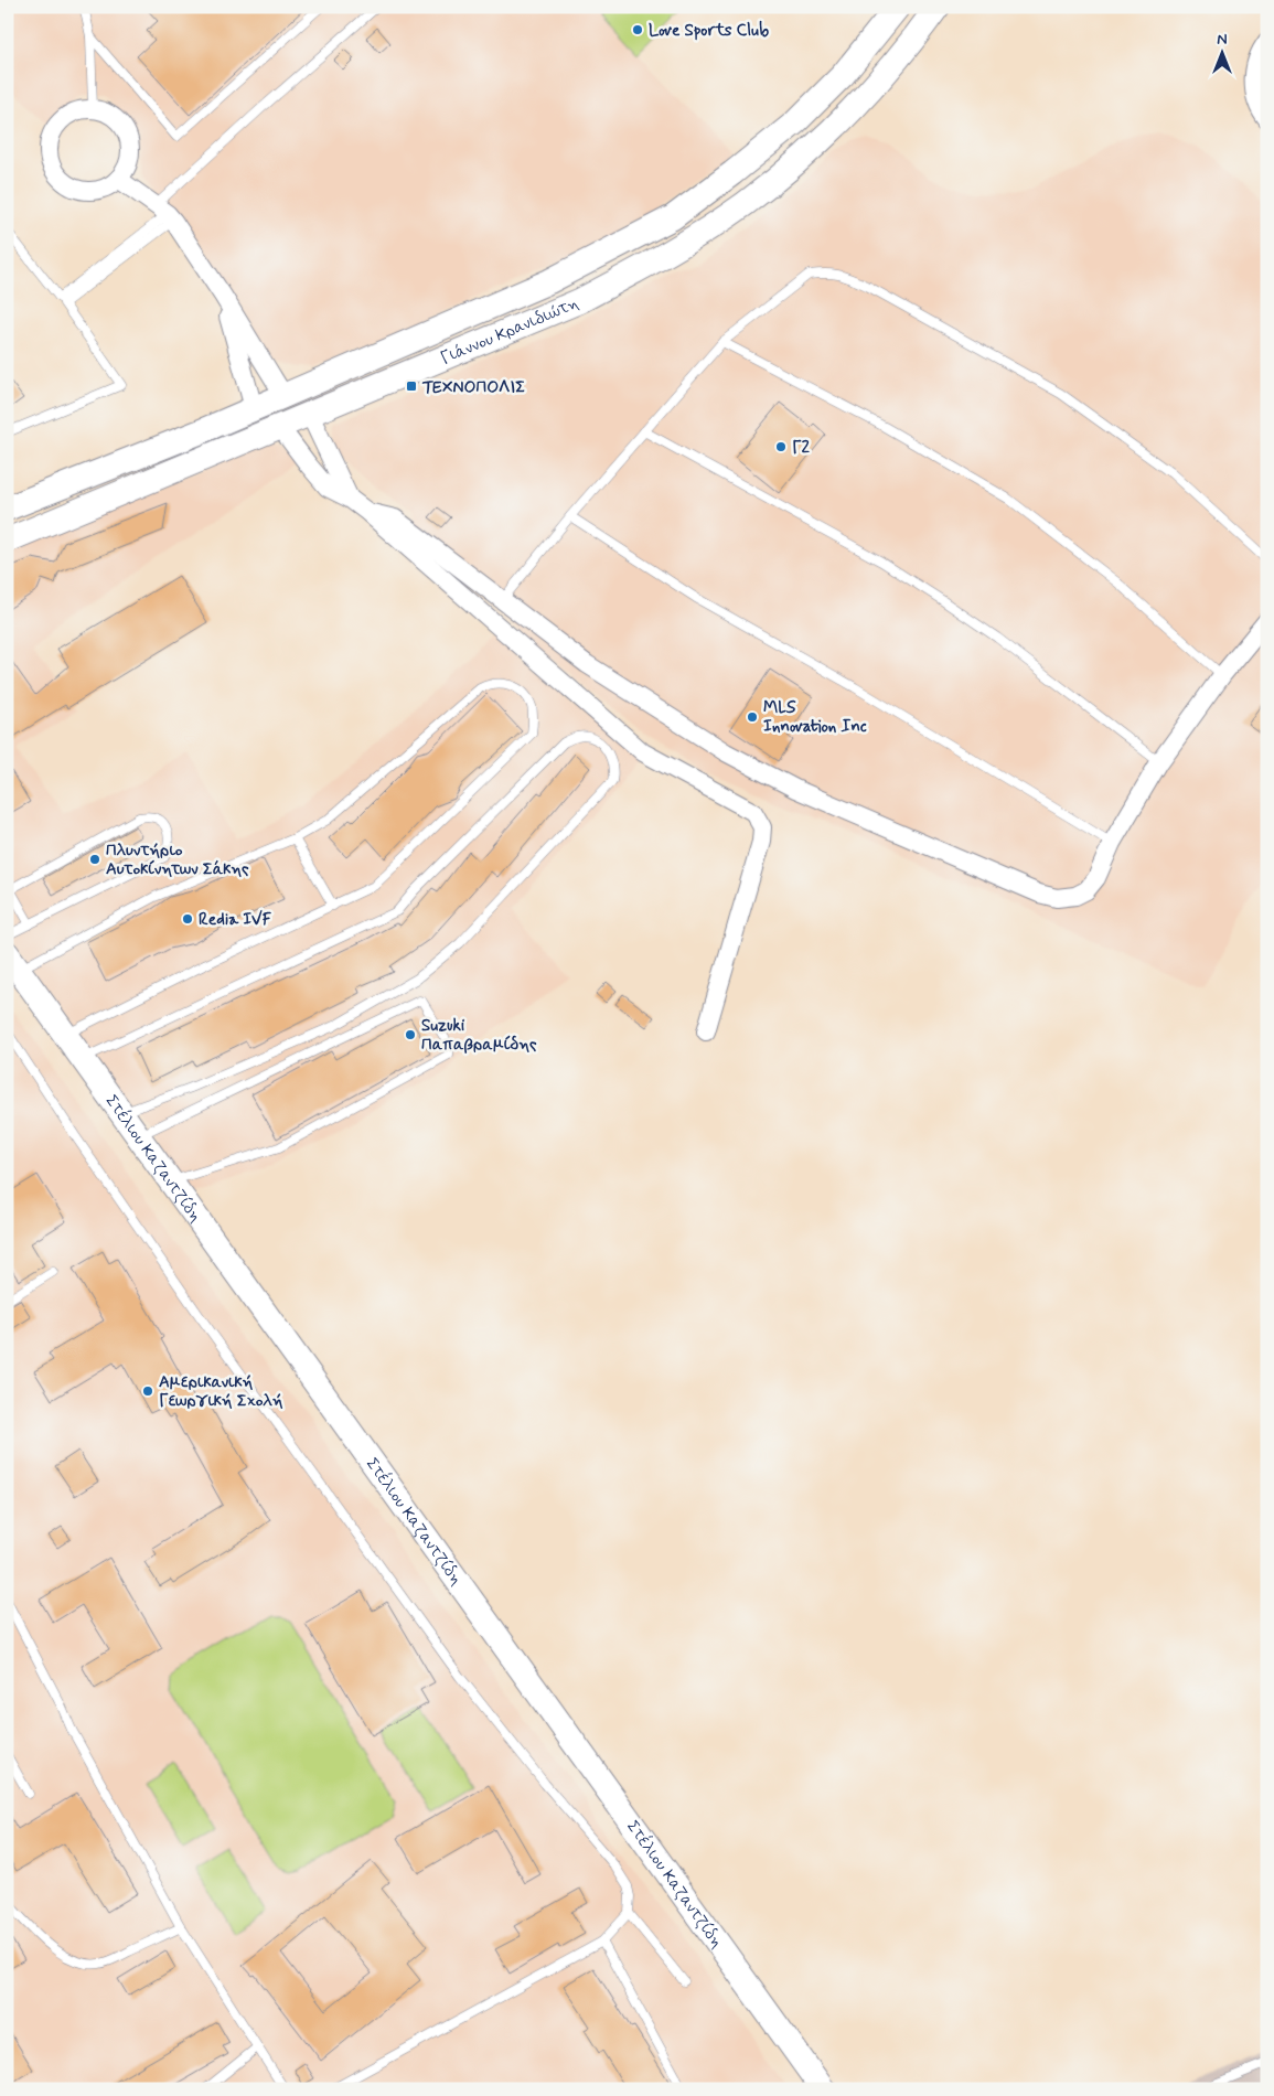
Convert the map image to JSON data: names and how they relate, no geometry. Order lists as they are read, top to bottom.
{
  "streets": {
    "street": ["Γιάννου Κρανιδιώτη", "Στέλιου Καζαντζίδη"]
  },
  "places": {
    "other": [
      "Love Sports Club",
      "Γ2",
      "MLS Innovation Inc",
      "Πλυντήριο Αυτοκίνητων Σάκης",
      "Redia IVF",
      "Suzuki Παπαβραμίδης",
      "Αμερικανική Γεωργική Σχολή"
    ],
    "transit": ["ΤΕΧΝΟΠΟΛΙΣ"]
  },
  "north": "top"
}
